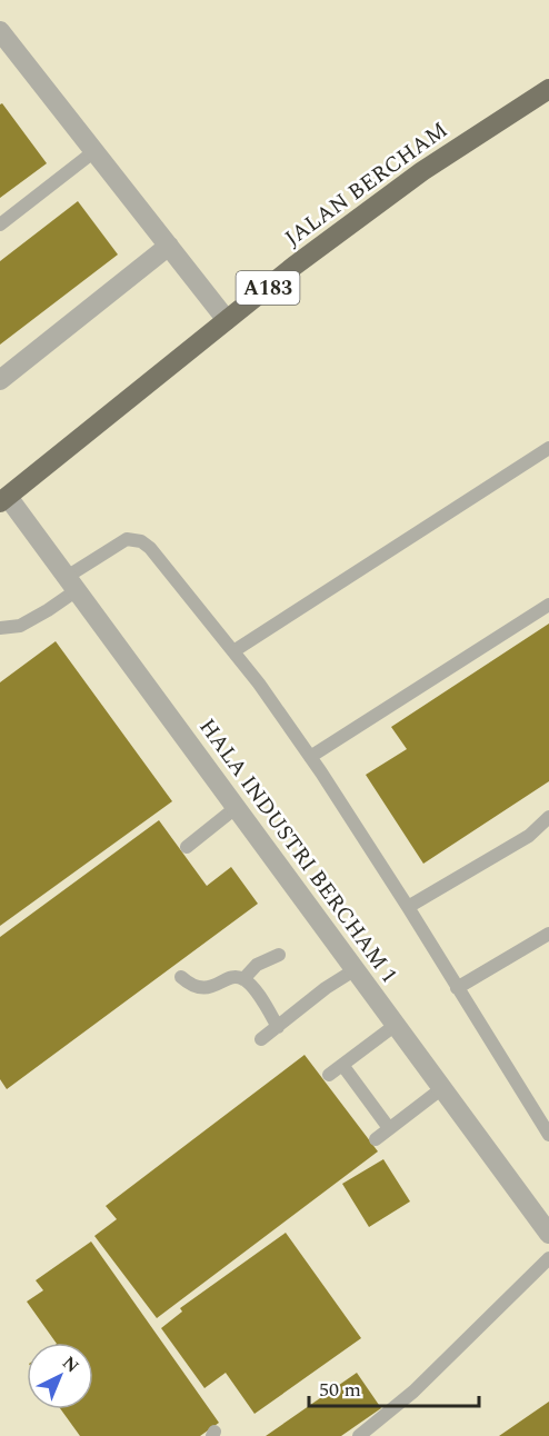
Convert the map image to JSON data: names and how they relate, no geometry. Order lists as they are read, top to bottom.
{
  "streets": {
    "main road": ["JALAN BERCHAM", "A183"],
    "street": ["HALA INDUSTRI BERCHAM 1"]
  },
  "crossings": [
    ["JALAN BERCHAM", "HALA INDUSTRI BERCHAM 1"]
  ],
  "scale_bar": "50 m",
  "north": "top right"
}
